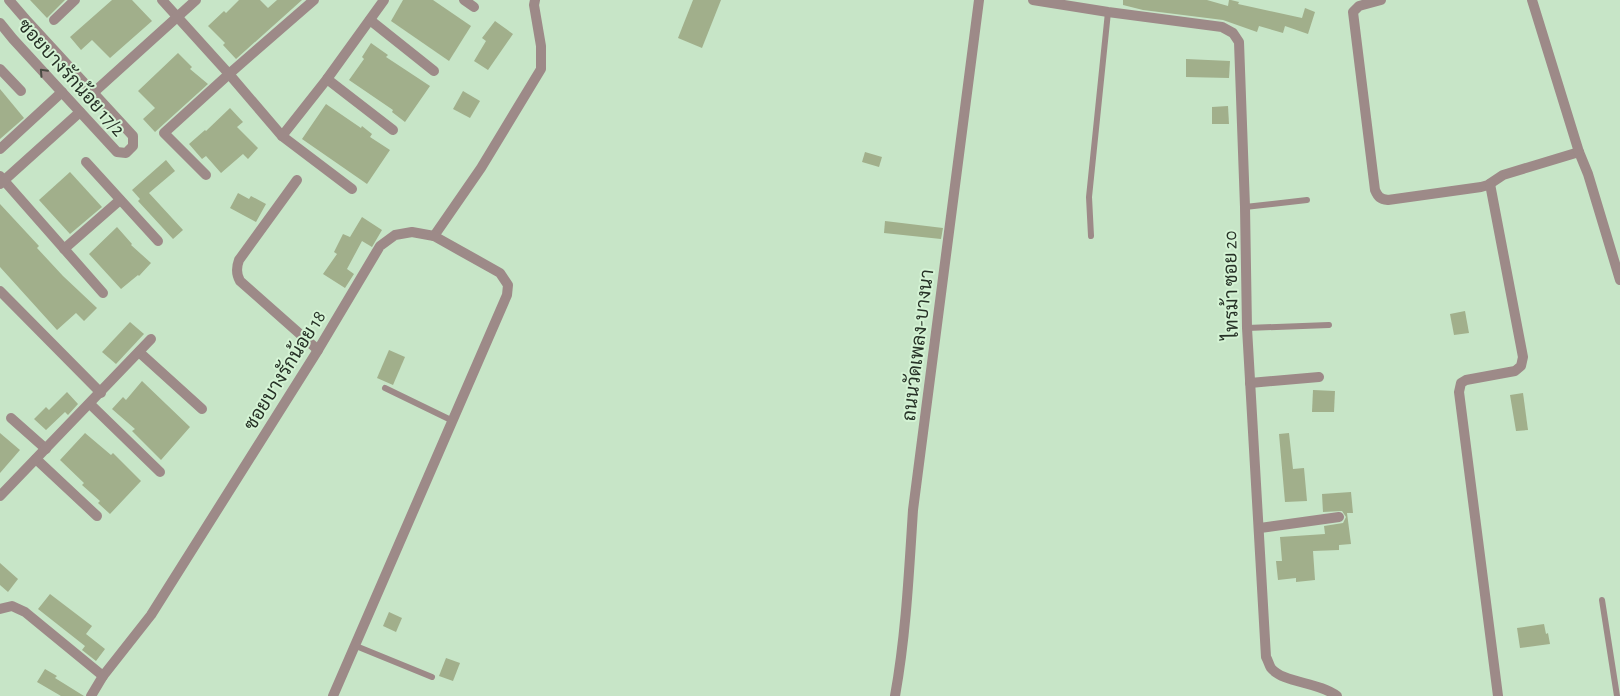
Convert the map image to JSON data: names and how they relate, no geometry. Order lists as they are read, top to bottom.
{
  "streets": {
    "street": [
      "ซอยบางรักน้อย 17/2",
      "ไทรม้า ซอย 20",
      "ถนนวัดเพลง-บางนา",
      "ซอยบางรักน้อย 18"
    ]
  }
}
